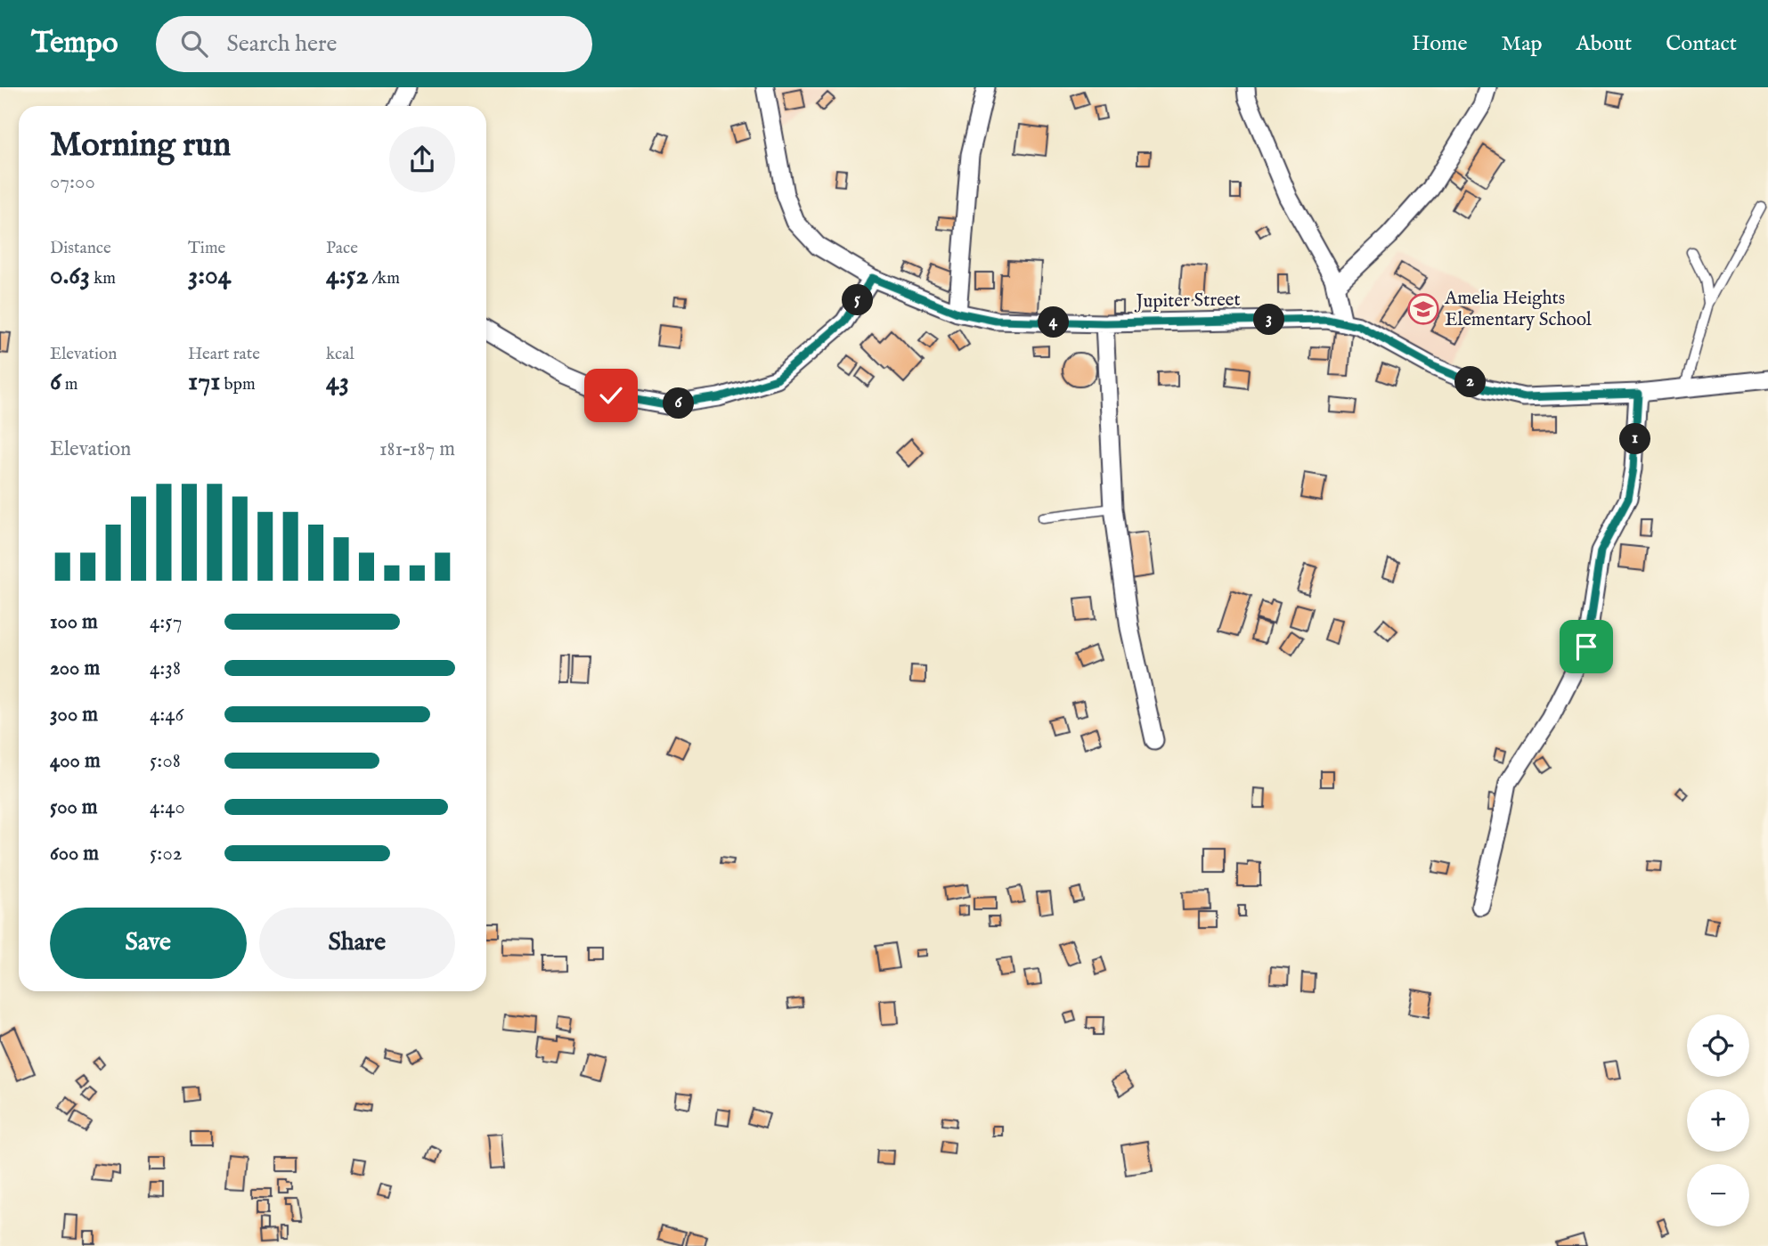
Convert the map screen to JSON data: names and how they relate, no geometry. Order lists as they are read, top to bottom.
{
  "streets": {
    "street": ["Jupiter Street"]
  },
  "places": {
    "school or university": ["Amelia Heights Elementary School"]
  },
  "page": {
    "header": "Tempo",
    "search": "Search here",
    "nav": [
      "Home",
      "Map",
      "About",
      "Contact"
    ],
    "heading": ["Morning run", "07:00"],
    "stats": [
      ["Distance", "0.63 km"],
      ["Time", "3:04"],
      ["Pace", "4:52 /km"],
      ["Elevation", "6 m"],
      ["Heart rate", "171 bpm"],
      ["kcal", "43"]
    ],
    "pins": [
      "5",
      "3",
      "4",
      "2",
      "6",
      "1"
    ],
    "chart": ["Elevation", "181–187 m"],
    "list": [
      {
        "name": "100 m",
        "note": "4:57"
      },
      {
        "name": "200 m",
        "note": "4:38"
      },
      {
        "name": "300 m",
        "note": "4:46"
      },
      {
        "name": "400 m",
        "note": "5:08"
      },
      {
        "name": "500 m",
        "note": "4:40"
      },
      {
        "name": "600 m",
        "note": "5:02"
      }
    ],
    "buttons": ["Save", "Share"],
    "map_buttons": ["+", "−"]
  }
}
